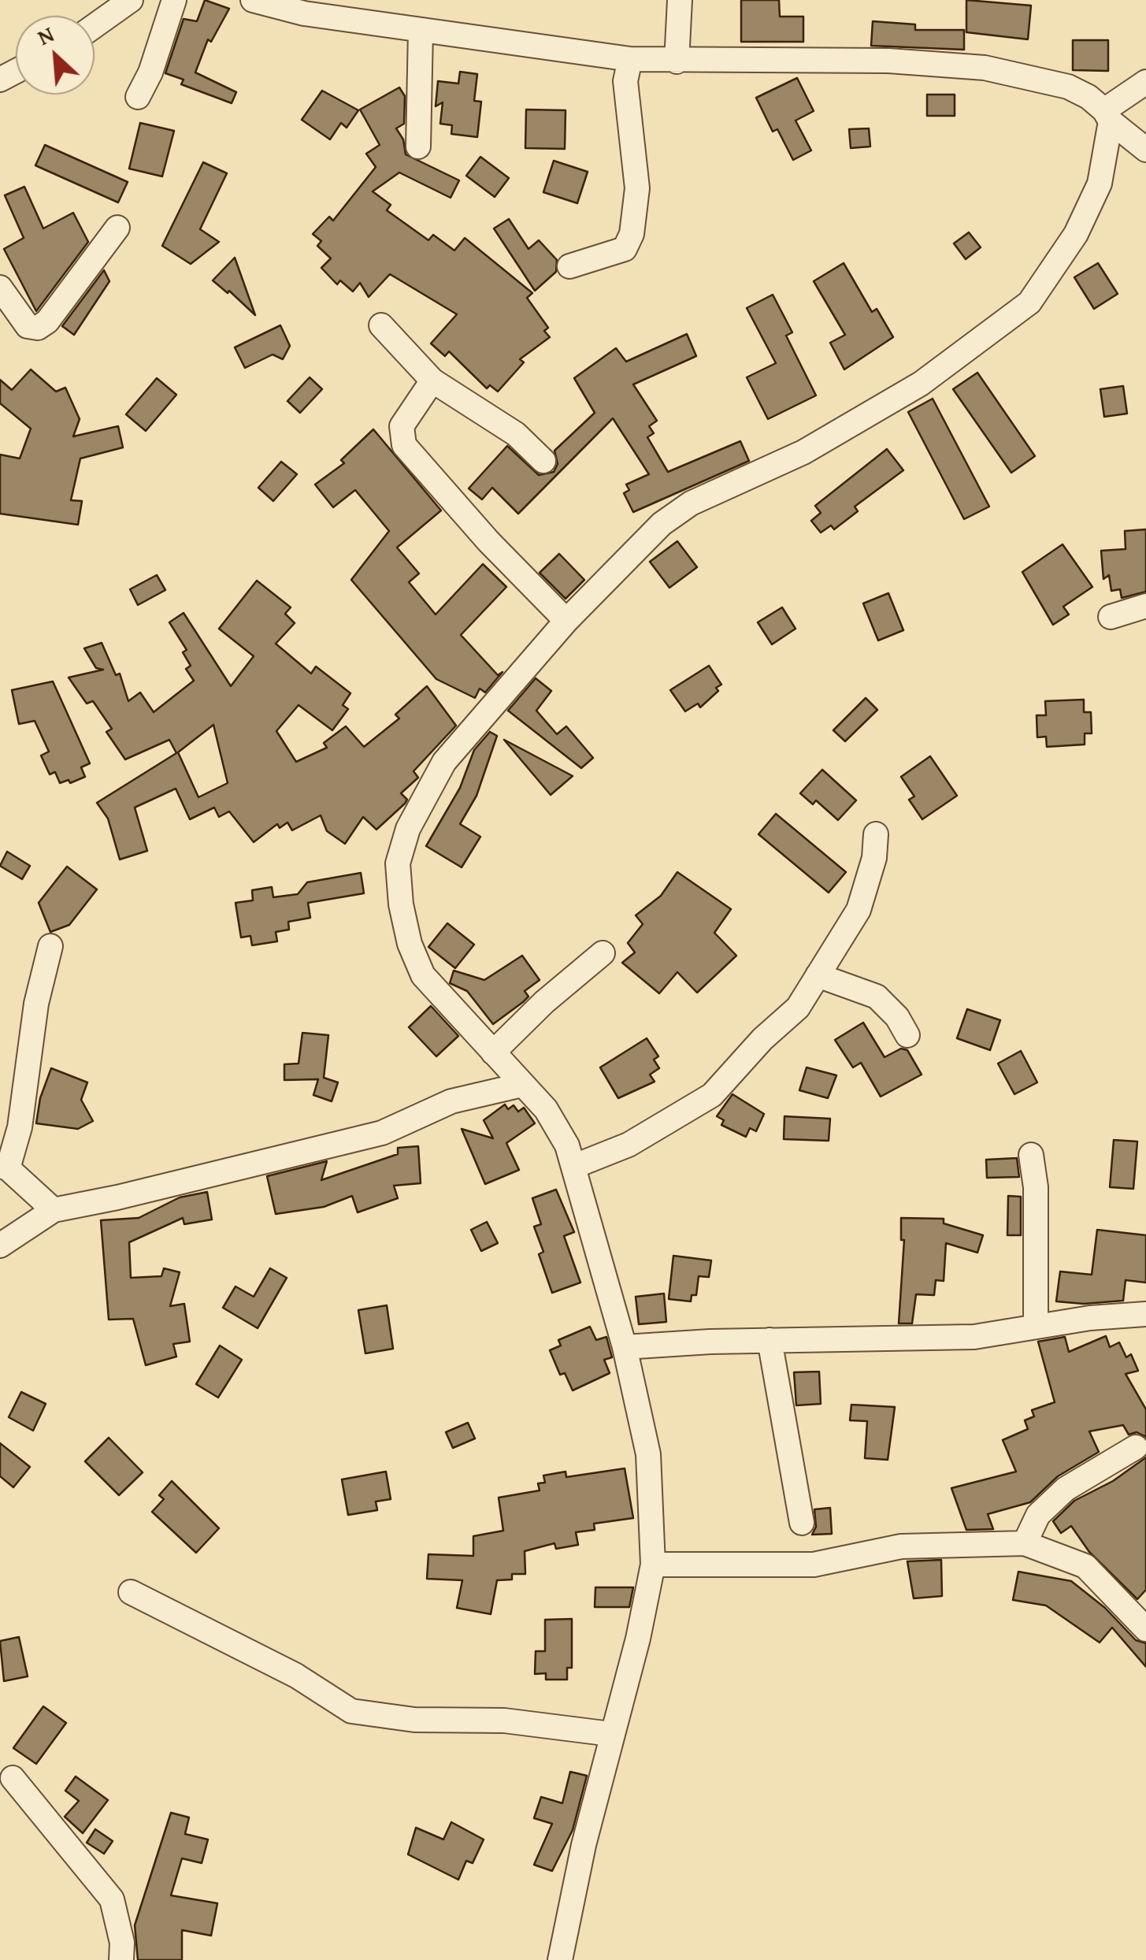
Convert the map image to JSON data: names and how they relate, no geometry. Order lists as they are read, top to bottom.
{
  "north": "top left"
}
